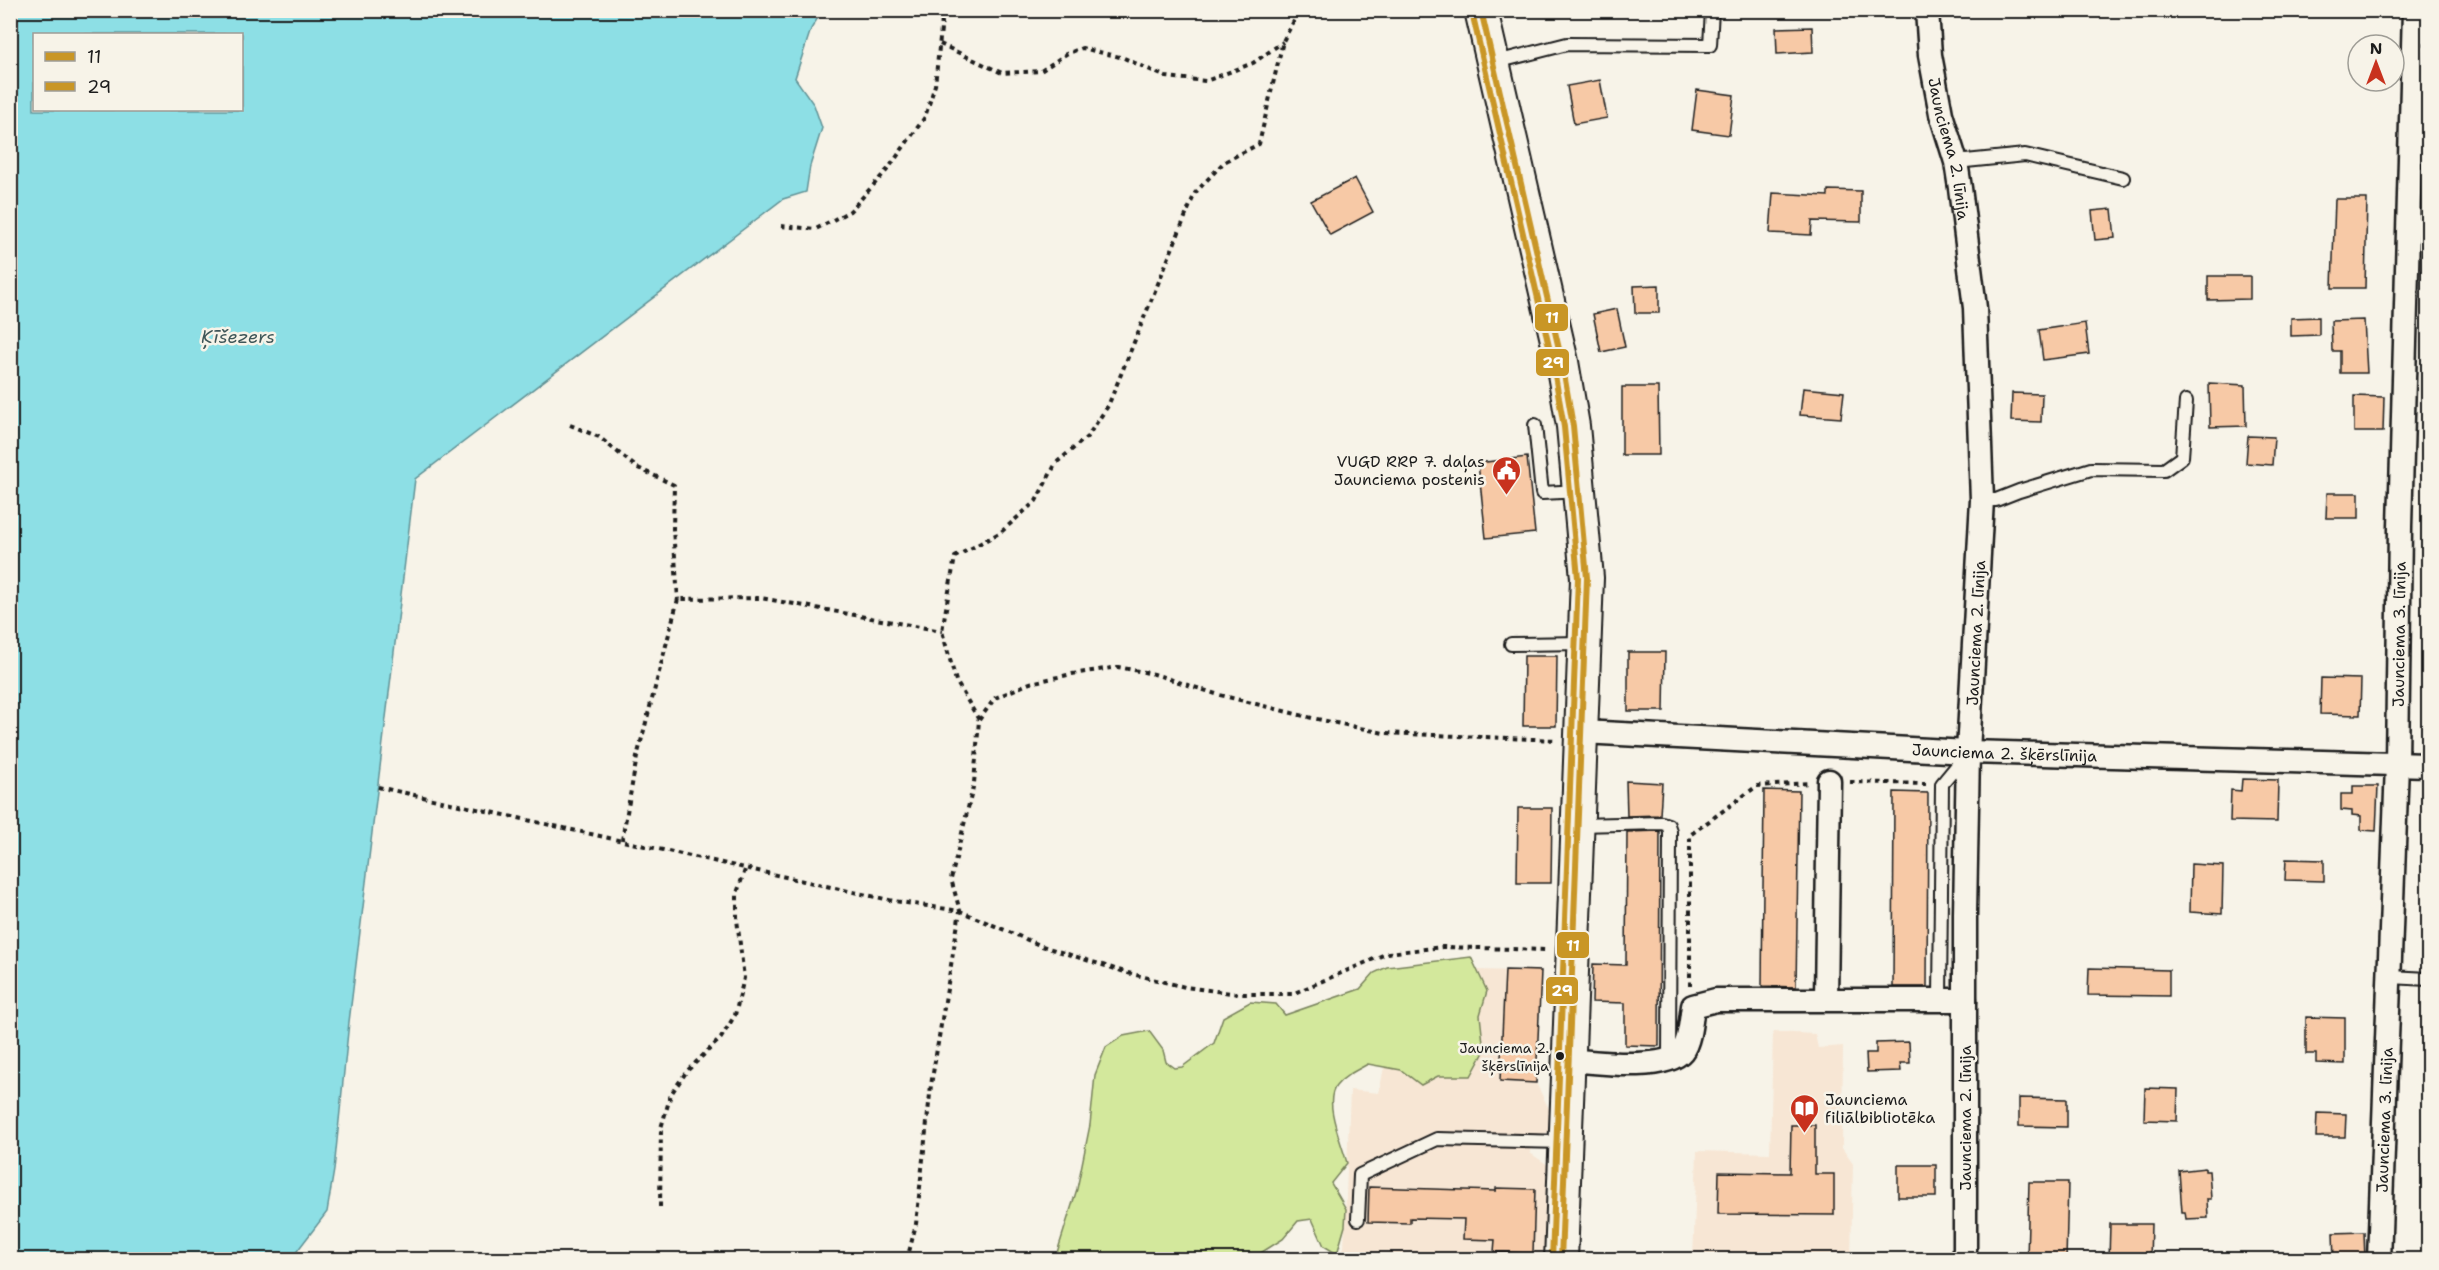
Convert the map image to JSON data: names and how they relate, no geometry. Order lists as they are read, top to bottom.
{
  "streets": {
    "street": ["Jaunciema 2. līnija", "Jaunciema 3. līnija", "Jaunciema 2. šķērslīnija"]
  },
  "crossings": [
    ["Jaunciema 2. līnija", "Jaunciema 2. šķērslīnija"],
    ["Jaunciema 3. līnija", "Jaunciema 2. šķērslīnija"]
  ],
  "water": ["Ķīšezers"],
  "places": {
    "public building": ["VUGD RRP 7. daļas Jaunciema postenis"],
    "other": ["Jaunciema 2. šķērslīnija"],
    "library": ["Jaunciema filiālbibliotēka"]
  },
  "lines": ["transit line 11", "transit line 29"],
  "legend": ["11", "29"],
  "north": "top"
}
